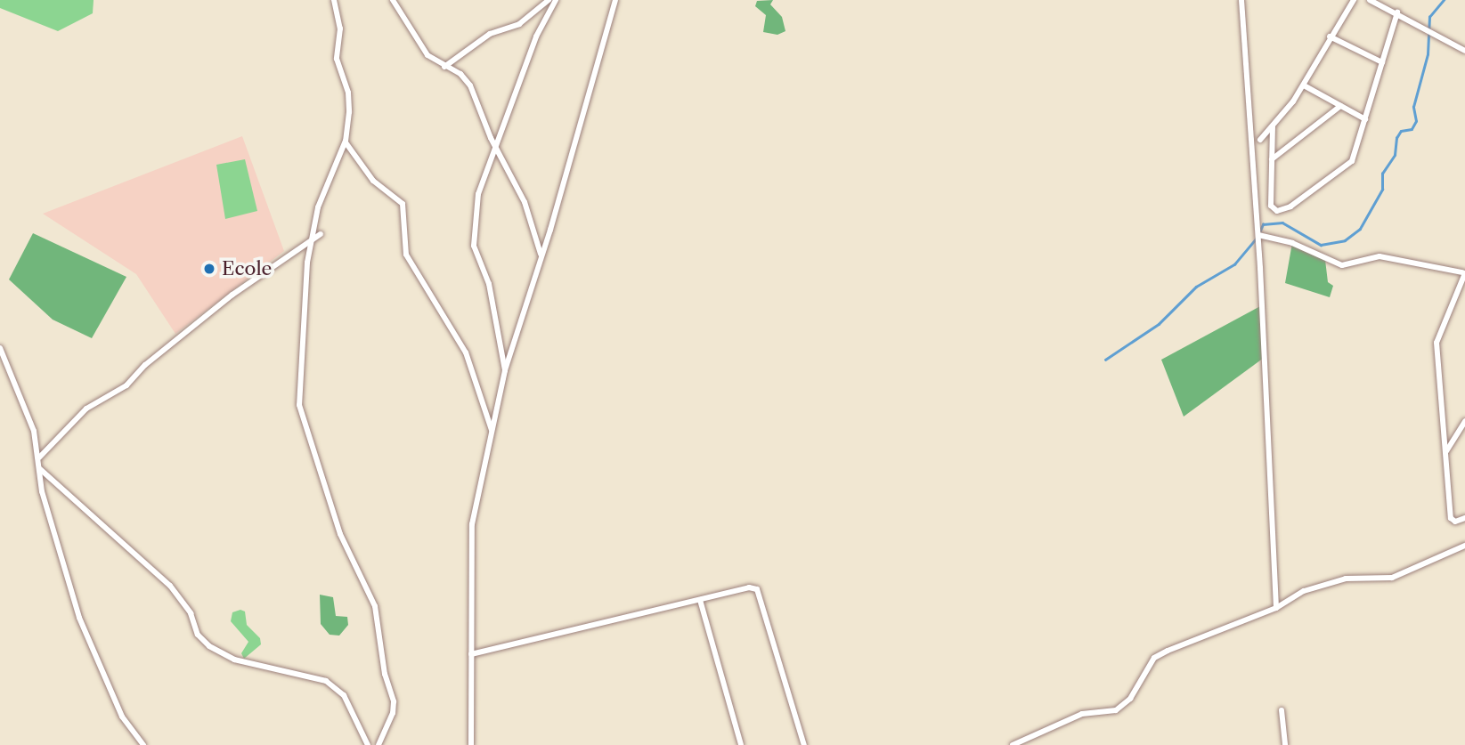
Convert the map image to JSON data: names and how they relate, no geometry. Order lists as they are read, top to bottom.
{
  "places": ["Ecole"]
}
